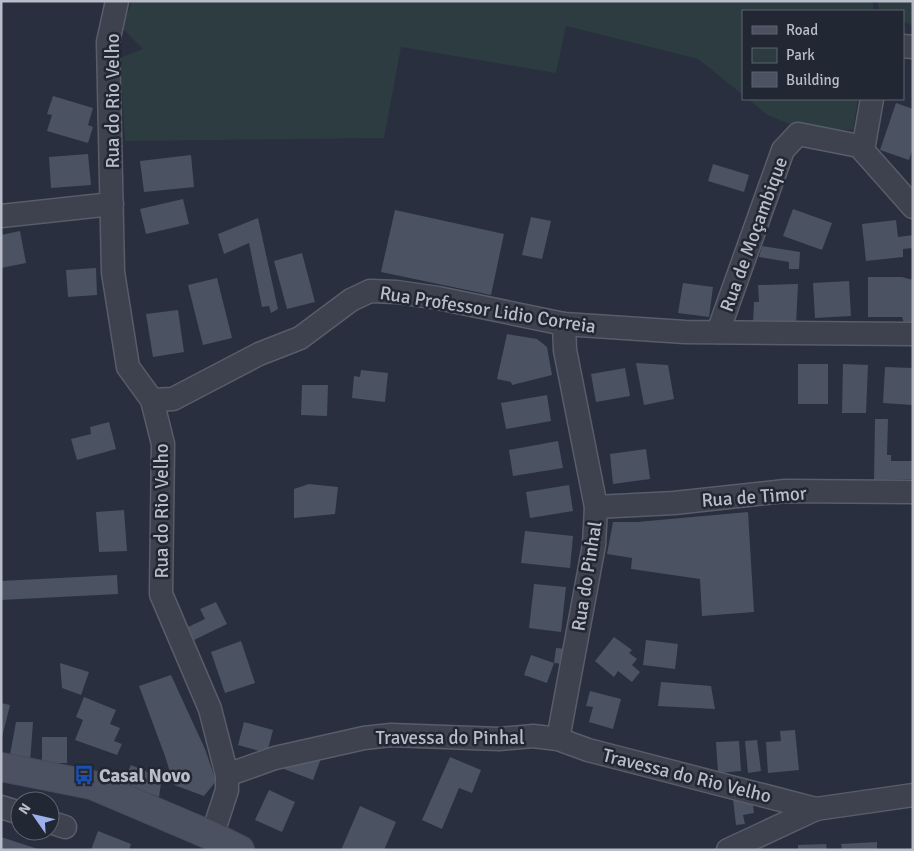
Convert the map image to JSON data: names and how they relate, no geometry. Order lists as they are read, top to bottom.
{
  "streets": {
    "street": [
      "Rua do Rio Velho",
      "Rua de Moçambique",
      "Rua Professor Lidio Correia",
      "Rua de Timor",
      "Rua do Pinhal",
      "Travessa do Pinhal",
      "Travessa do Rio Velho"
    ]
  },
  "crossings": [
    ["Rua do Rio Velho", "Rua Professor Lidio Correia"],
    ["Rua do Rio Velho", "Travessa do Pinhal"],
    ["Rua de Moçambique", "Rua Professor Lidio Correia"],
    ["Rua Professor Lidio Correia", "Rua do Pinhal"],
    ["Rua de Timor", "Rua do Pinhal"],
    ["Rua do Pinhal", "Travessa do Pinhal"],
    ["Rua do Pinhal", "Travessa do Rio Velho"],
    ["Travessa do Pinhal", "Travessa do Rio Velho"]
  ],
  "places": {
    "bus stop": ["Casal Novo"]
  },
  "legend": ["Road", "Park", "Building"],
  "north": "top left"
}
